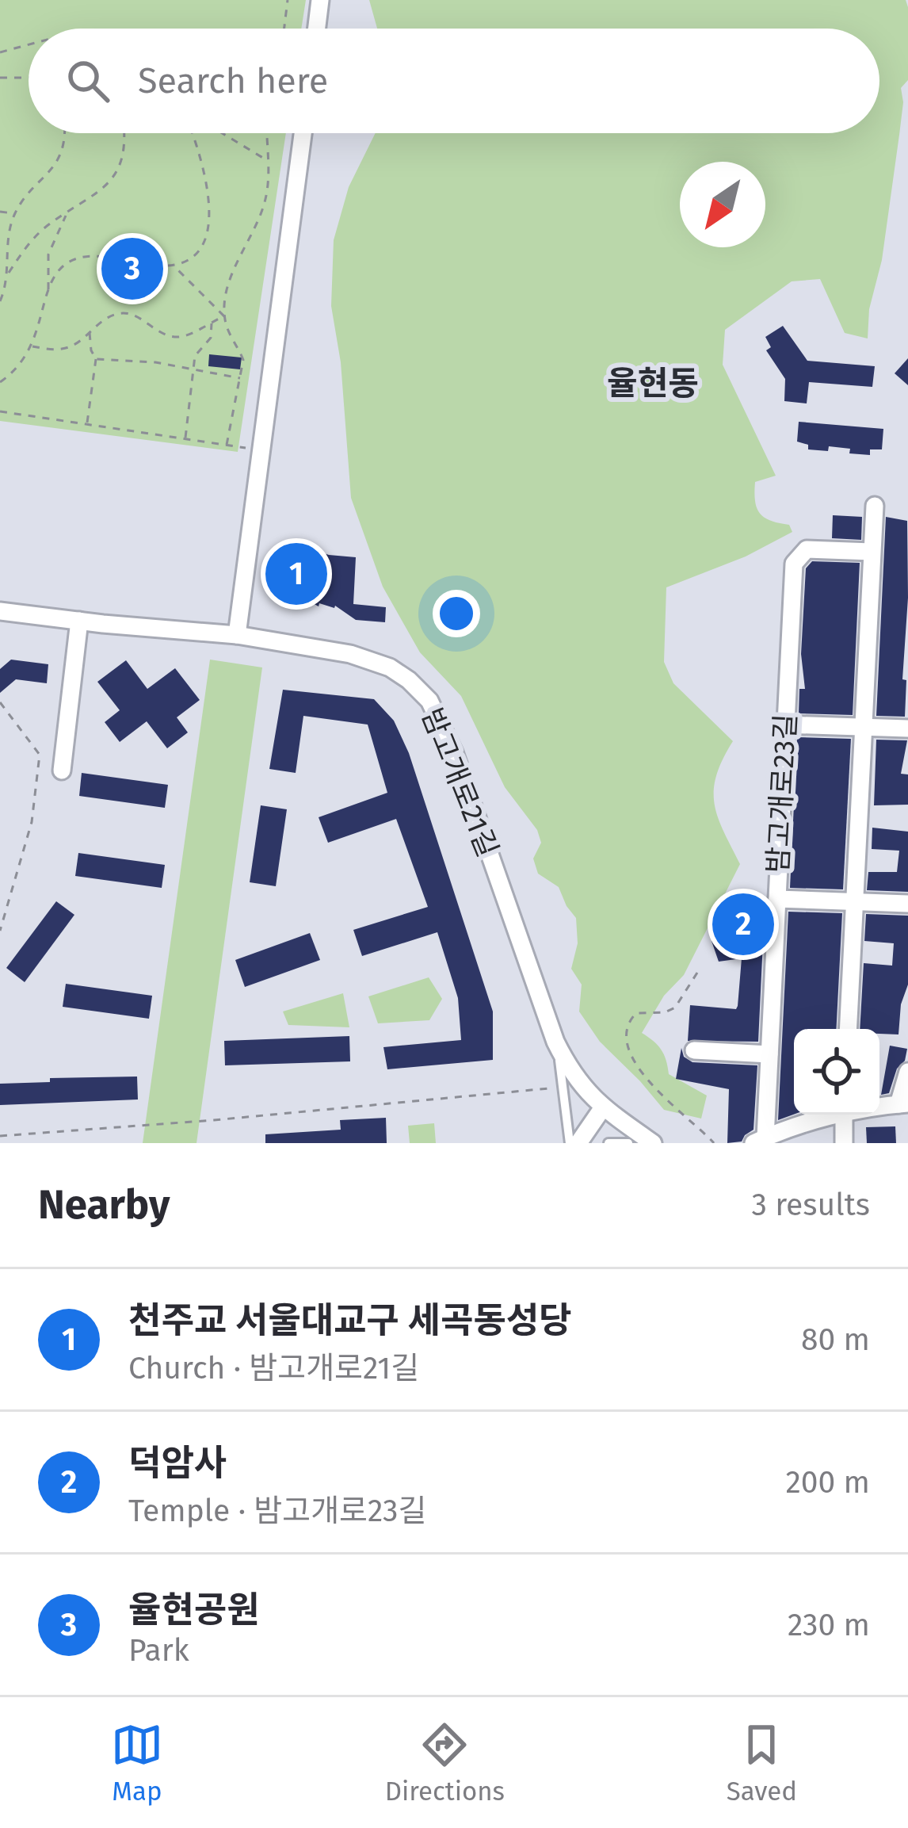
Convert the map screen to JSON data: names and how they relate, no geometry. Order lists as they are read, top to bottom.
{
  "streets": {
    "street": ["밤고개로21길", "밤고개로23길"]
  },
  "districts": ["율현동"],
  "north": "bottom left",
  "page": {
    "search": "Search here",
    "pins": ["3", "1", "2"],
    "heading": ["Nearby", "3 results"],
    "list": [
      {
        "mark": "1",
        "name": "천주교 서울대교구 세곡동성당",
        "note": "Church · 밤고개로21길",
        "value": "80 m"
      },
      {
        "mark": "2",
        "name": "덕암사",
        "note": "Temple · 밤고개로23길",
        "value": "200 m"
      },
      {
        "mark": "3",
        "name": "율현공원",
        "note": "Park",
        "value": "230 m"
      }
    ],
    "nav": ["Map", "Directions", "Saved"]
  }
}
